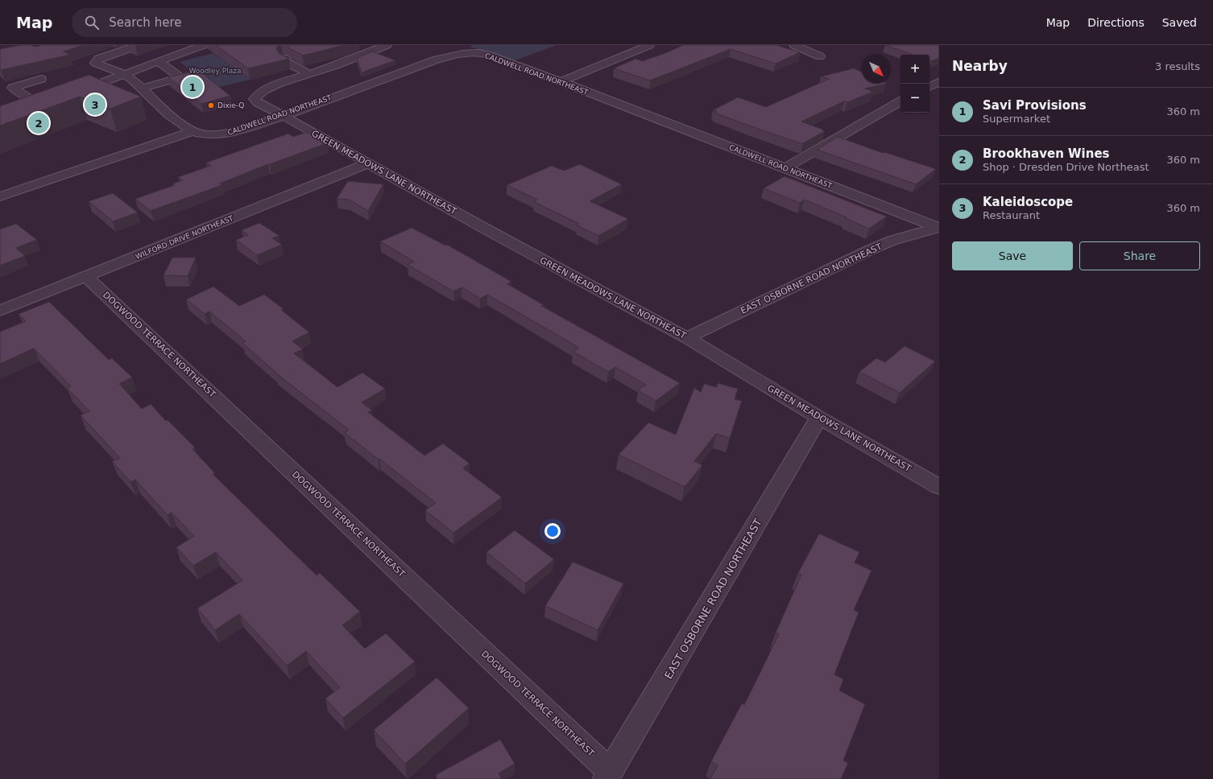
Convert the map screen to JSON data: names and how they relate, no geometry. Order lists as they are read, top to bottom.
{
  "streets": {
    "street": [
      "CALDWELL ROAD NORTHEAST",
      "GREEN MEADOWS LANE NORTHEAST",
      "WILFORD DRIVE NORTHEAST",
      "EAST OSBORNE ROAD NORTHEAST",
      "DOGWOOD TERRACE NORTHEAST"
    ]
  },
  "crossings": [
    ["CALDWELL ROAD NORTHEAST", "GREEN MEADOWS LANE NORTHEAST"],
    ["CALDWELL ROAD NORTHEAST", "EAST OSBORNE ROAD NORTHEAST"],
    ["GREEN MEADOWS LANE NORTHEAST", "WILFORD DRIVE NORTHEAST"],
    ["GREEN MEADOWS LANE NORTHEAST", "EAST OSBORNE ROAD NORTHEAST"],
    ["WILFORD DRIVE NORTHEAST", "DOGWOOD TERRACE NORTHEAST"],
    ["EAST OSBORNE ROAD NORTHEAST", "DOGWOOD TERRACE NORTHEAST"]
  ],
  "parks": ["Woodley Plaza"],
  "places": ["Dixie-Q"],
  "north": "bottom right",
  "page": {
    "header": "Map",
    "search": "Search here",
    "nav": ["Map", "Directions", "Saved"],
    "heading": ["Nearby", "3 results"],
    "map_buttons": ["+", "−"],
    "pins": ["1", "3", "2"],
    "list": [
      {
        "mark": "1",
        "name": "Savi Provisions",
        "note": "Supermarket",
        "value": "360 m"
      },
      {
        "mark": "2",
        "name": "Brookhaven Wines",
        "note": "Shop · Dresden Drive Northeast",
        "value": "360 m"
      },
      {
        "mark": "3",
        "name": "Kaleidoscope",
        "note": "Restaurant",
        "value": "360 m"
      }
    ],
    "buttons": ["Save", "Share"]
  }
}
